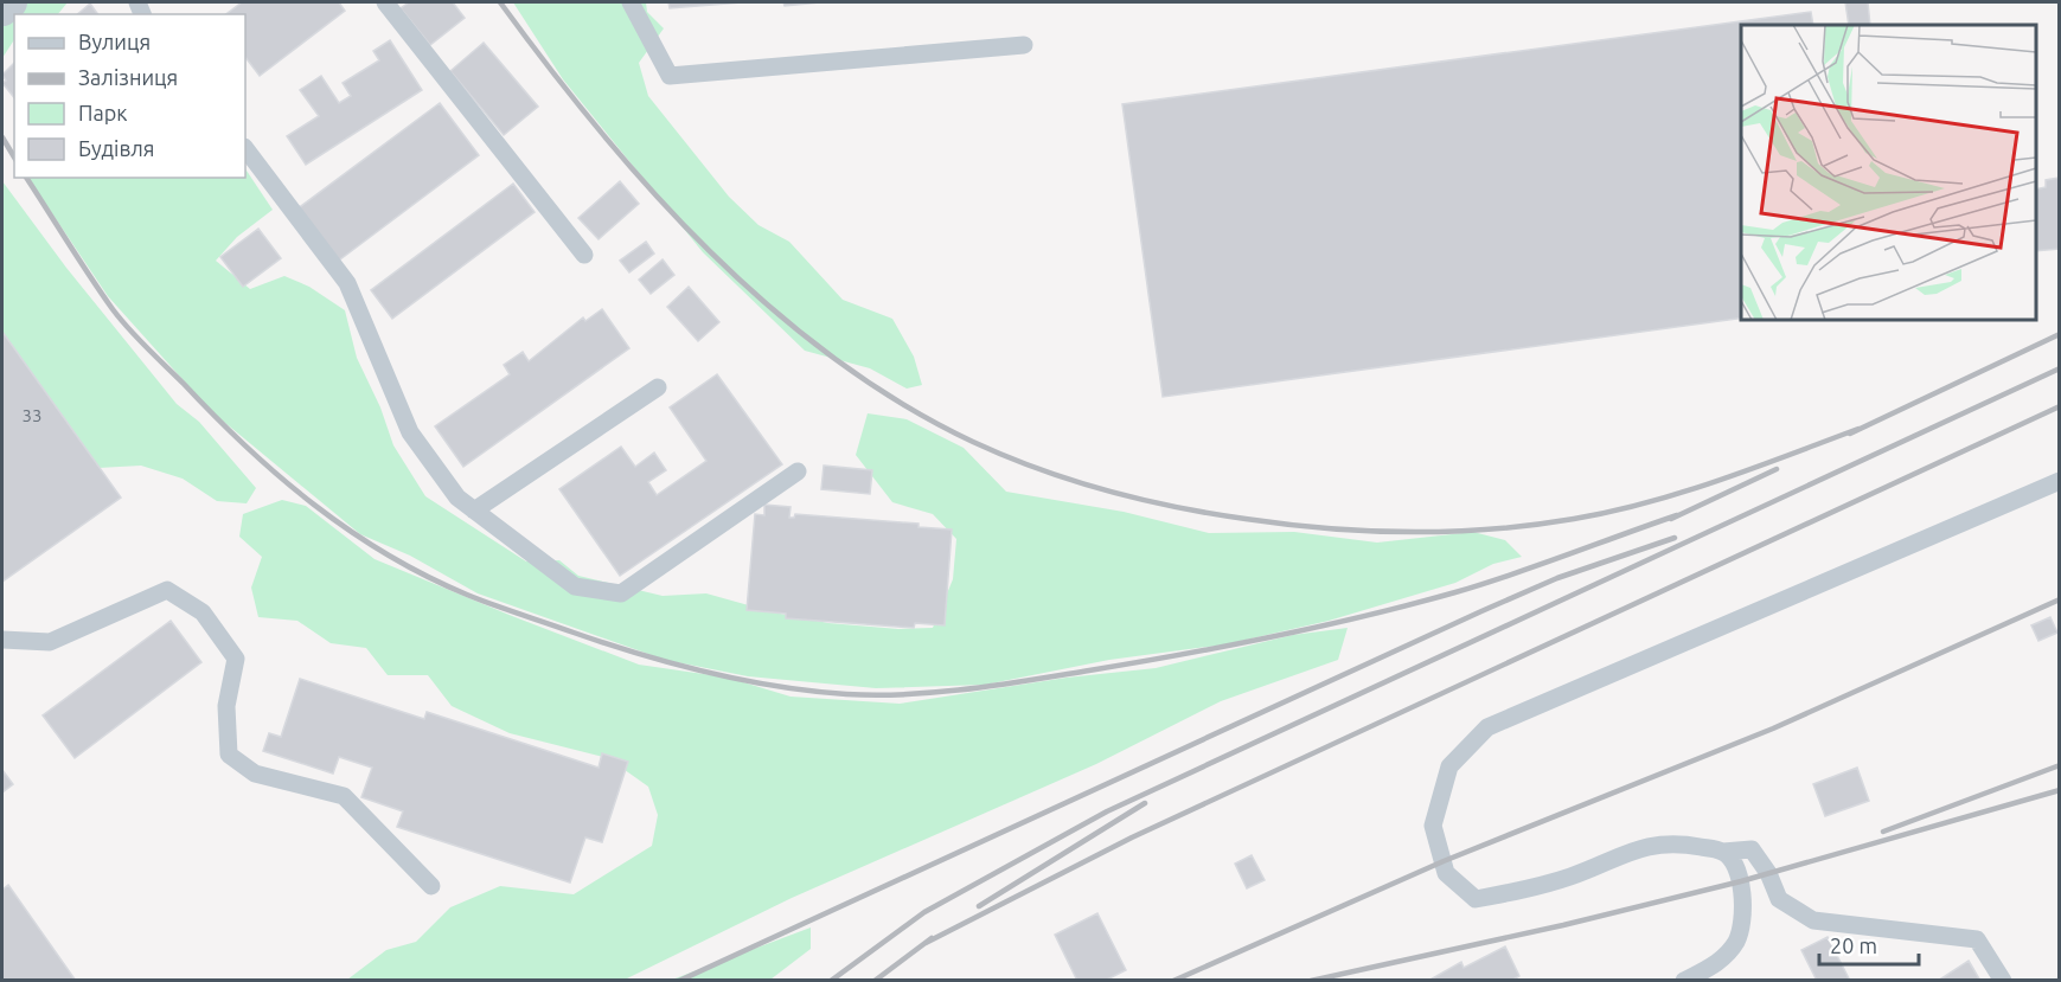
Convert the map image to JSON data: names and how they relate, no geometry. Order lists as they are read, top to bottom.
{
  "house_numbers": ["33"],
  "legend": [
    "Вулиця",
    "Залізниця",
    "Парк",
    "Будівля"
  ],
  "scale_bar": "20 m"
}
